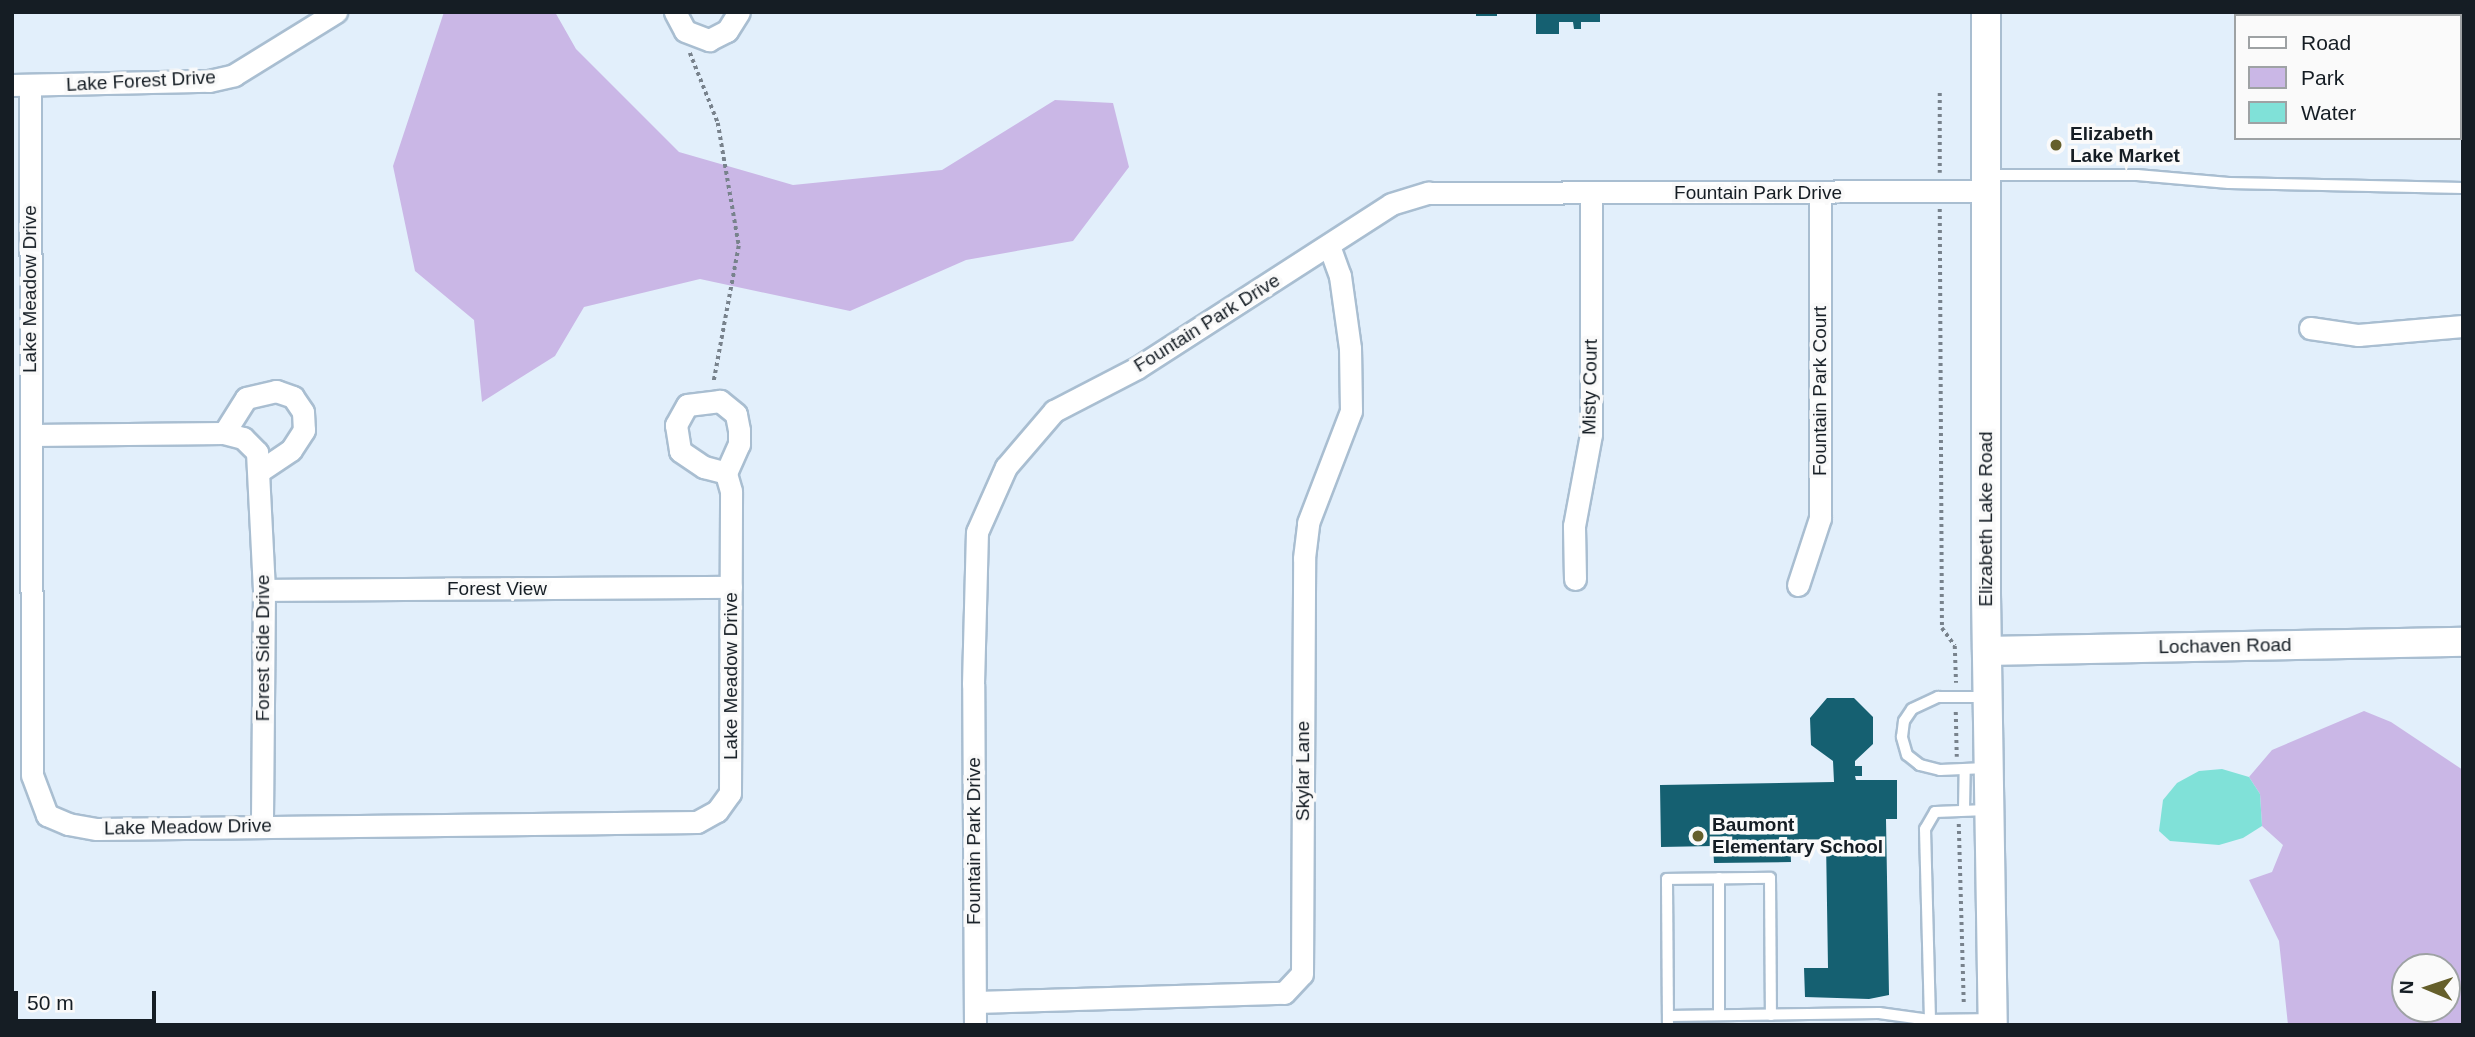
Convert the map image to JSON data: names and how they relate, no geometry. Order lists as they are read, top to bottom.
{
  "streets": {
    "street": [
      "Lake Forest Drive",
      "Fountain Park Drive",
      "Lake Meadow Drive",
      "Misty Court",
      "Fountain Park Court",
      "Elizabeth Lake Road",
      "Forest View",
      "Lochaven Road",
      "Forest Side Drive",
      "Skylar Lane"
    ]
  },
  "crossings": [
    ["Lake Forest Drive", "Lake Meadow Drive"],
    ["Fountain Park Drive", "Misty Court"],
    ["Fountain Park Drive", "Fountain Park Court"],
    ["Fountain Park Drive", "Elizabeth Lake Road"],
    ["Fountain Park Drive", "Skylar Lane"],
    ["Lake Meadow Drive", "Forest View"],
    ["Lake Meadow Drive", "Forest Side Drive"],
    ["Elizabeth Lake Road", "Lochaven Road"],
    ["Forest View", "Forest Side Drive"]
  ],
  "places": ["Elizabeth Lake Market", "Baumont Elementary School"],
  "legend": ["Road", "Park", "Water"],
  "scale_bar": "50 m",
  "north": "left"
}
